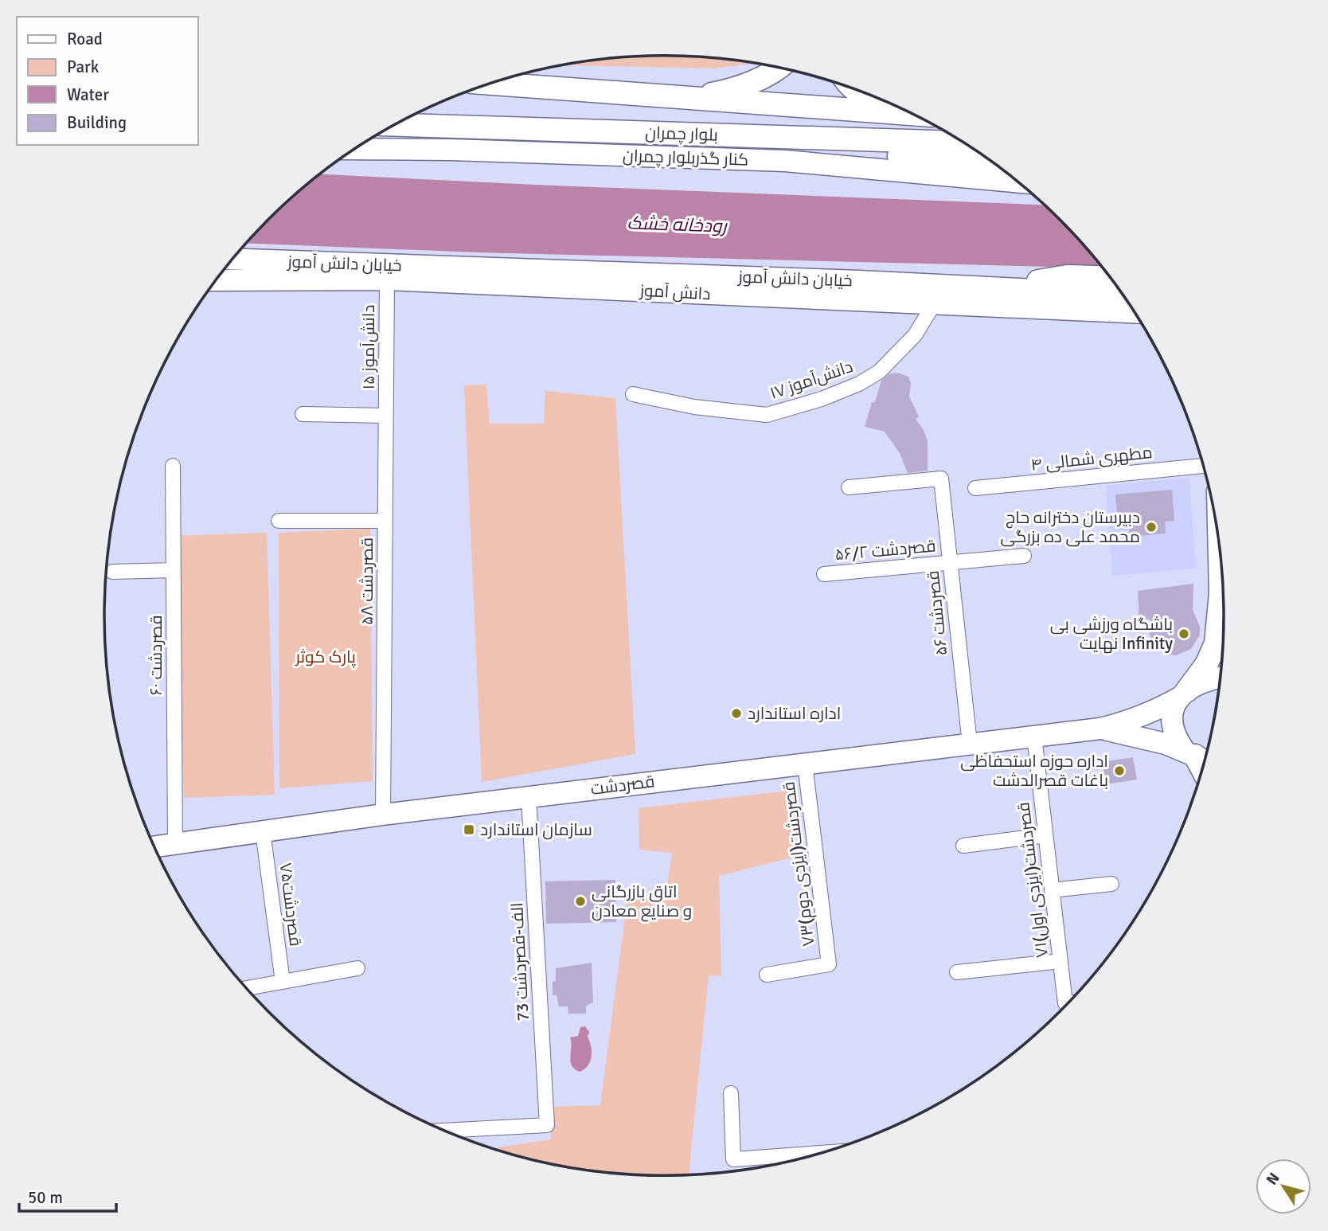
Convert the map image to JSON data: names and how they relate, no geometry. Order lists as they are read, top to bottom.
{
  "streets": {
    "main road": [
      "بلوار چمران",
      "کنار گذربلوار چمران",
      "خیابان دانش آموز",
      "دانش آموز",
      "قصردشت"
    ],
    "street": [
      "دانش‌آموز ۱۵",
      "دانش‌آموز ۱۷",
      "۴ مطهری شمالی",
      "۵۶/۲ قصردشت",
      "قصردشت ۵۸",
      "۵۶ قصردشت",
      "۶۰ قصردشت",
      "۷۳قصردشت(ایزدی دوم)",
      "۷۱قصردشت(ایزدی اول)",
      "قصردشت۷۵",
      "73 الف-قصردشت"
    ]
  },
  "crossings": [
    ["دانش آموز", "دانش‌آموز ۱۵"],
    ["دانش آموز", "دانش‌آموز ۱۷"],
    ["دانش‌آموز ۱۵", "قصردشت ۵۸"],
    ["۵۶/۲ قصردشت", "۵۶ قصردشت"],
    ["قصردشت ۵۸", "قصردشت"],
    ["۵۶ قصردشت", "قصردشت"],
    ["۶۰ قصردشت", "قصردشت"],
    ["قصردشت", "۷۳قصردشت(ایزدی دوم)"],
    ["قصردشت", "۷۱قصردشت(ایزدی اول)"],
    ["قصردشت", "قصردشت۷۵"],
    ["قصردشت", "73 الف-قصردشت"]
  ],
  "water": ["رودخانه خشک"],
  "parks": ["پارک کوثر"],
  "places": {
    "other": [
      "دبیرستان دخترانه حاج محمد علی ده بزرگی",
      "باشگاه ورزشی بی نهایت Infinity",
      "اداره استاندارد",
      "اداره حوزه استحفاظی باغات قصرالدشت",
      "اتاق بازرگانی و صنایع معادن"
    ],
    "transit": ["سازمان استاندارد"]
  },
  "legend": [
    "Road",
    "Park",
    "Water",
    "Building"
  ],
  "scale_bar": "50 m",
  "north": "top left"
}
